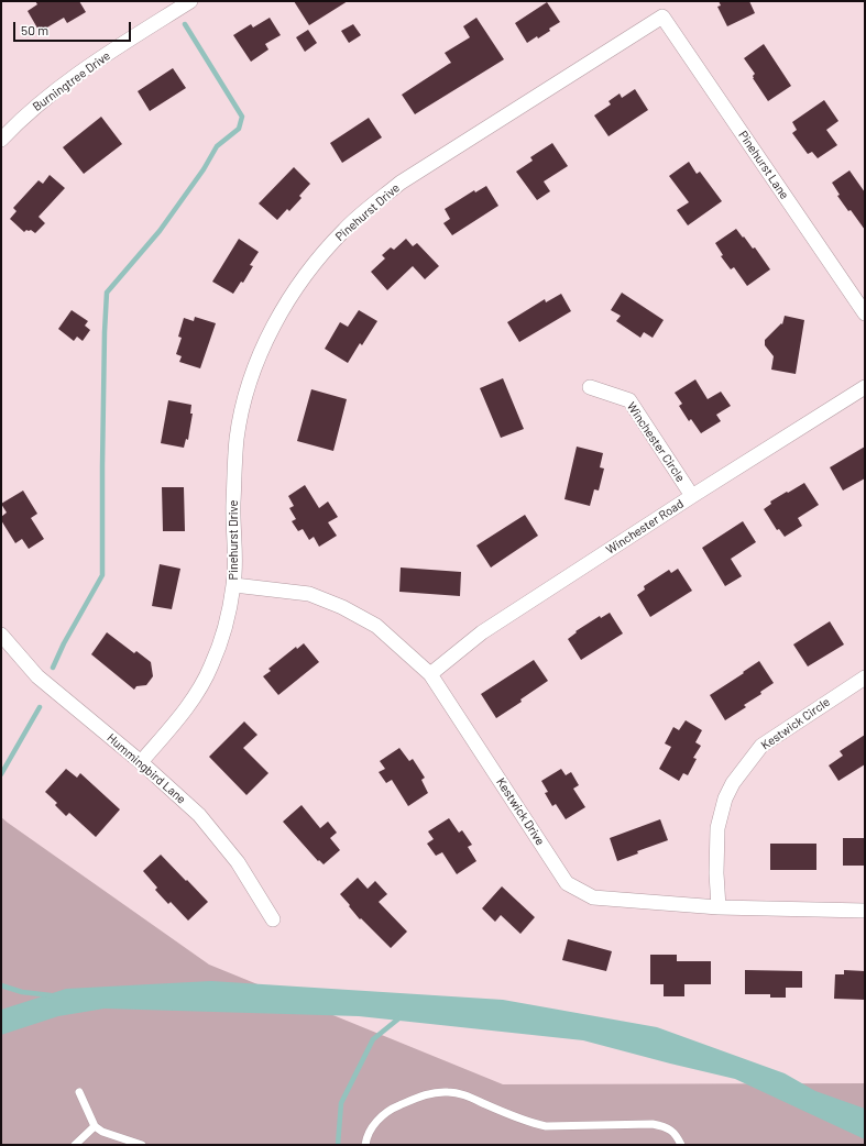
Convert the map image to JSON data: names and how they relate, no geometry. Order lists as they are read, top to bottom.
{
  "streets": {
    "street": [
      "Burningtree Drive",
      "Pinehurst Lane",
      "Pinehurst Drive",
      "Winchester Circle",
      "Winchester Road",
      "Kestwick Circle",
      "Hummingbird Lane",
      "Kestwick Drive"
    ]
  },
  "crossings": [
    ["Pinehurst Lane", "Pinehurst Drive"],
    ["Pinehurst Drive", "Hummingbird Lane"],
    ["Pinehurst Drive", "Kestwick Drive"],
    ["Winchester Circle", "Winchester Road"],
    ["Winchester Road", "Kestwick Drive"],
    ["Kestwick Circle", "Kestwick Drive"]
  ],
  "scale_bar": "50 m"
}
